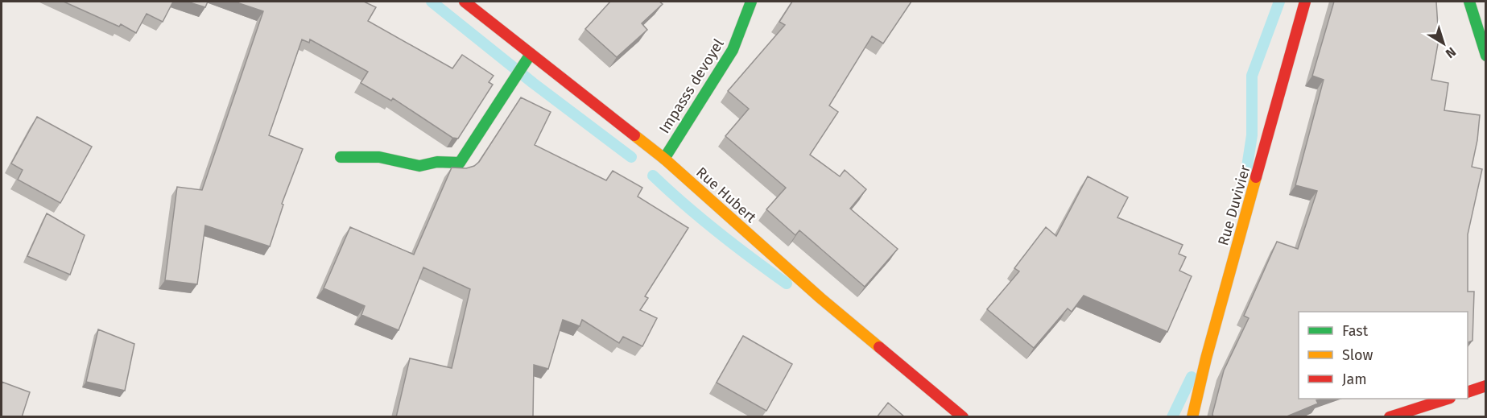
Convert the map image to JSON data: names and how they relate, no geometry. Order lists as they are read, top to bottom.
{
  "streets": {
    "street": ["Impasss devoyel", "Rue Hubert", "Rue Duvivier"]
  },
  "crossings": [
    ["Impasss devoyel", "Rue Hubert"]
  ],
  "legend": ["Fast", "Slow", "Jam"],
  "north": "bottom right"
}
